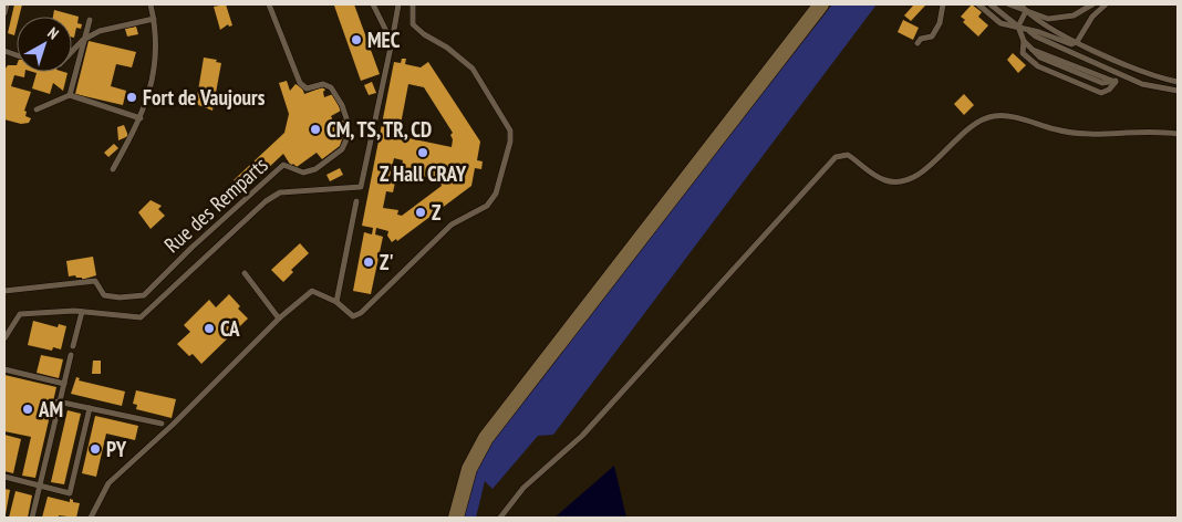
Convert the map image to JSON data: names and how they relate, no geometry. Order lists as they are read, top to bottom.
{
  "streets": {
    "lane": ["Rue des Remparts"]
  },
  "places": [
    "MEC",
    "Fort de Vaujours",
    "CM, TS, TR, CD",
    "Z Hall CRAY",
    "Z",
    "Z'",
    "CA",
    "AM",
    "PY"
  ],
  "north": "top right"
}
